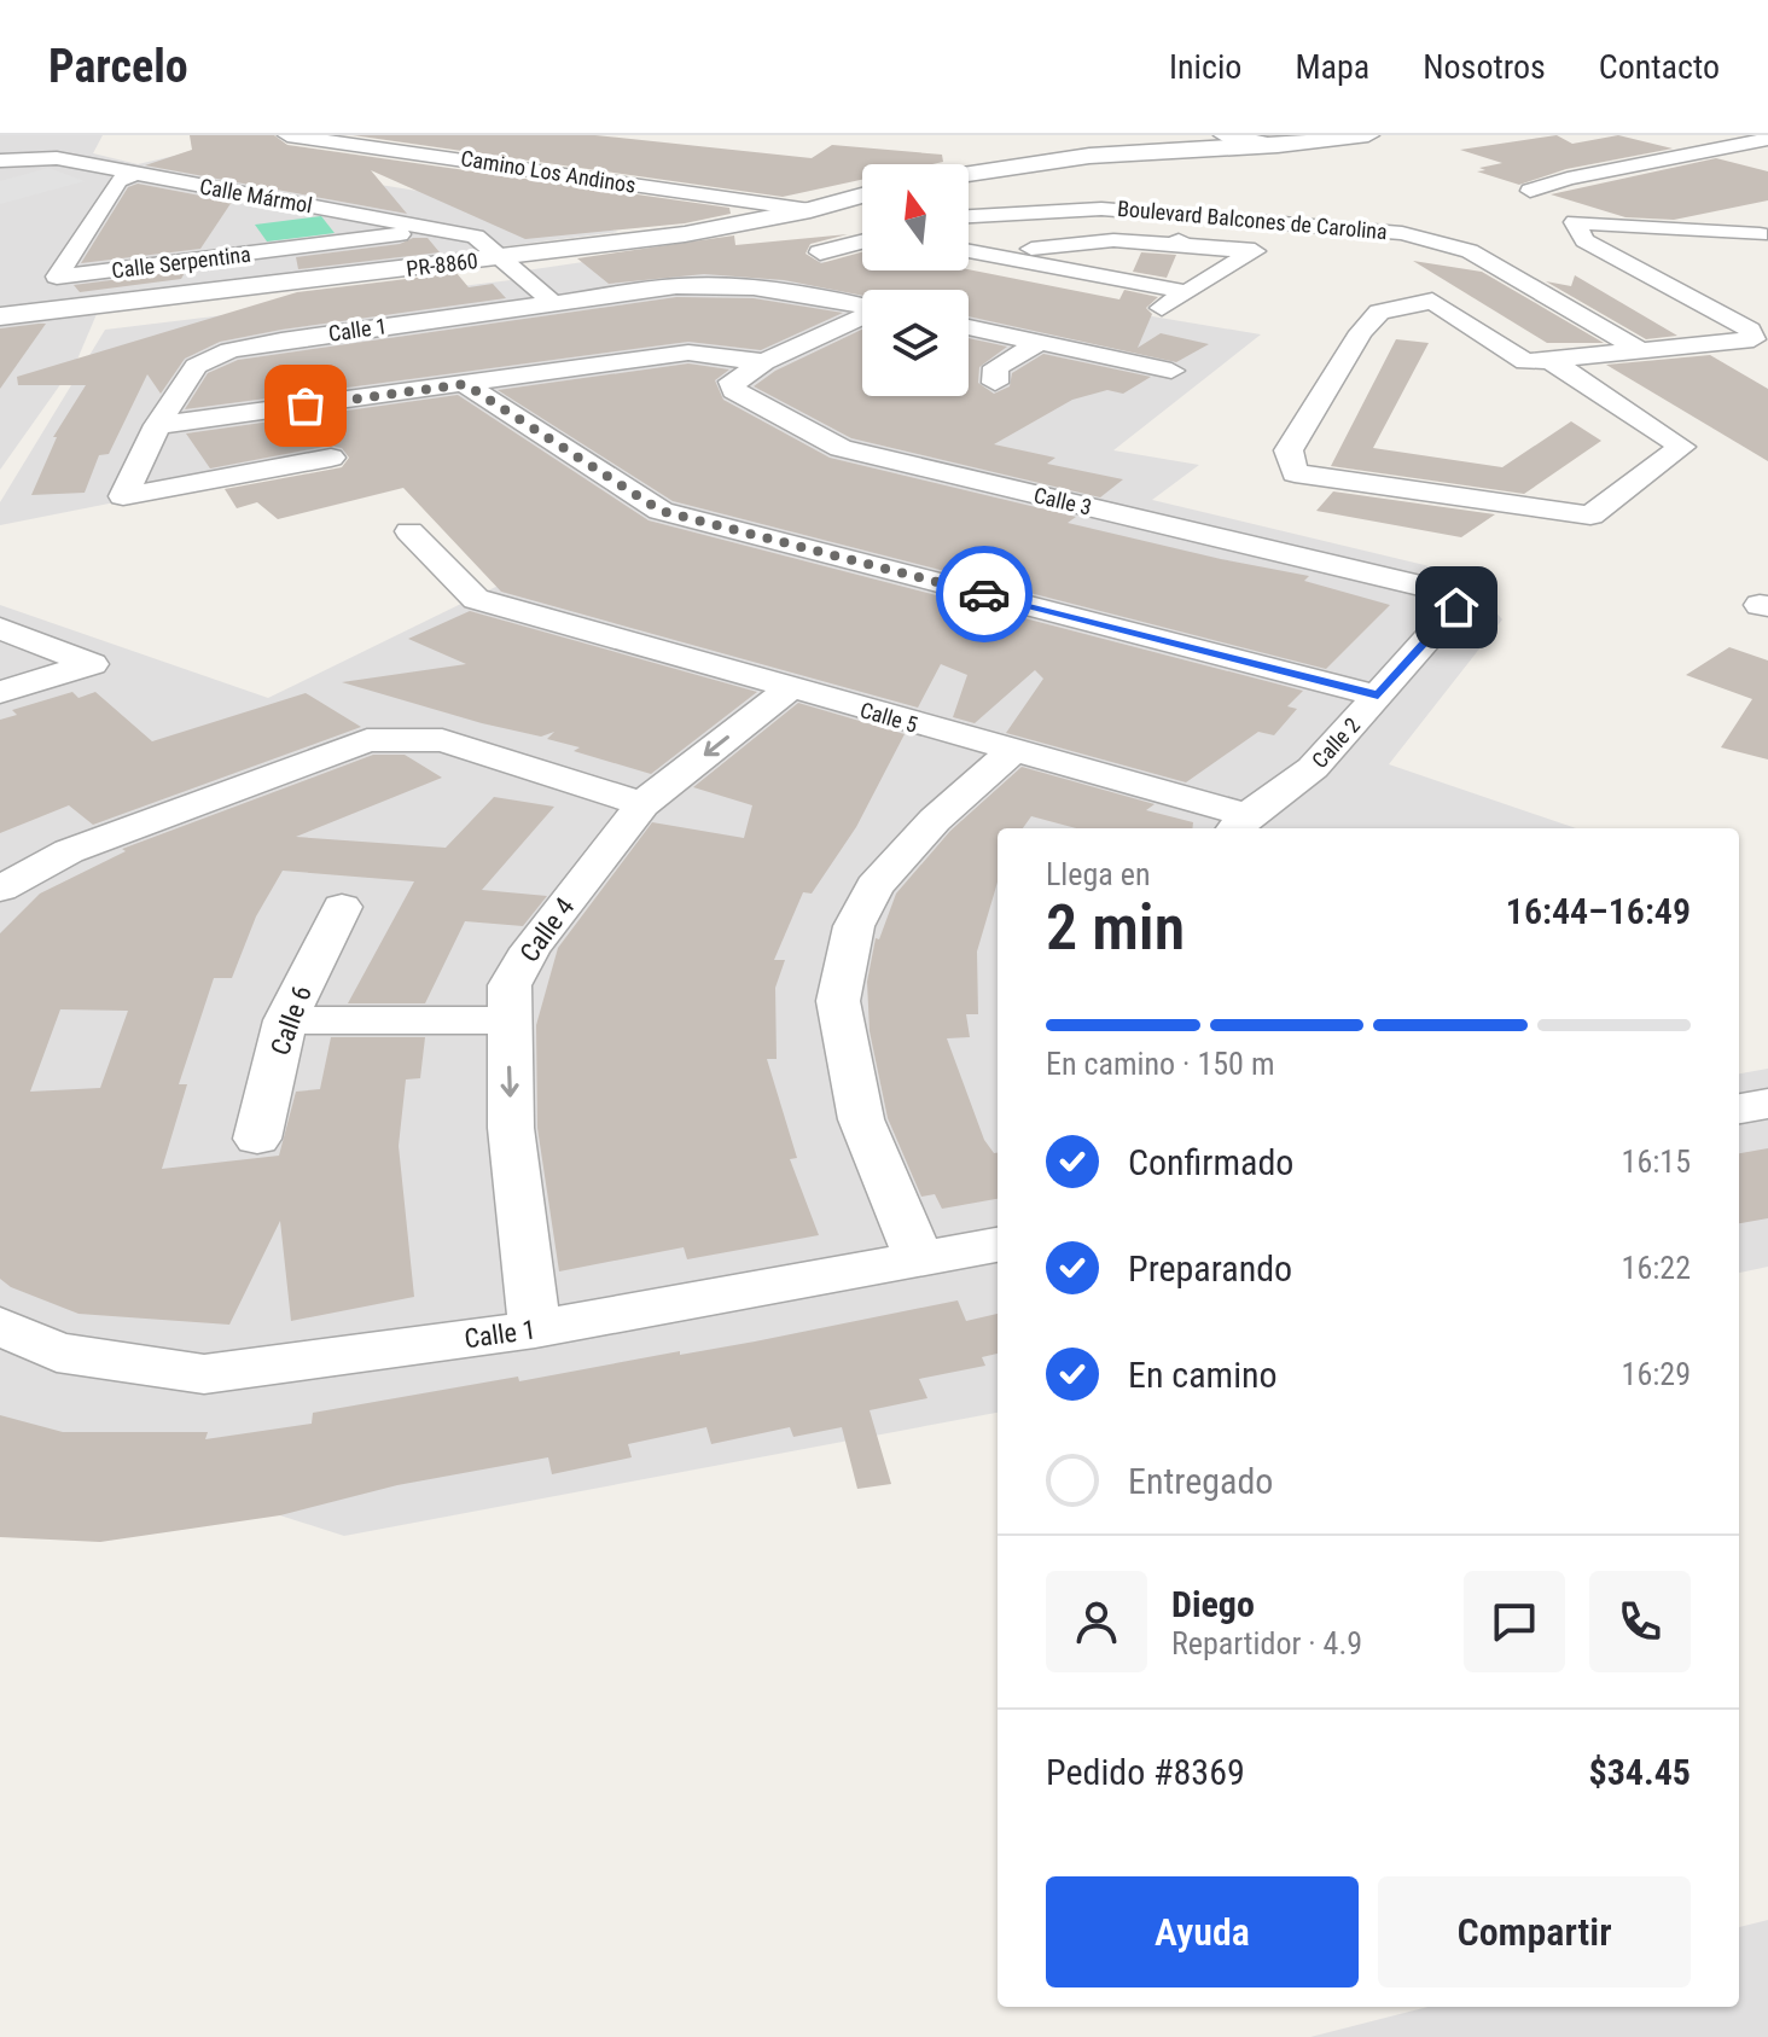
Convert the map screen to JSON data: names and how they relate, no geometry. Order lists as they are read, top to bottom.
{
  "streets": {
    "street": [
      "Camino Los Andinos",
      "Calle Mármol",
      "Boulevard Balcones de Carolina",
      "Calle Serpentina",
      "PR-8860",
      "Calle 1",
      "Calle 3",
      "Calle 5",
      "Calle 2",
      "Calle 4",
      "Calle 6"
    ]
  },
  "crossings": [
    ["Camino Los Andinos", "PR-8860"],
    ["Calle Mármol", "Calle Serpentina"],
    ["Calle Mármol", "PR-8860"],
    ["Calle Mármol", "Calle 1"],
    ["Calle 1", "Calle 4"],
    ["Calle 3", "Calle 2"],
    ["Calle 5", "Calle 2"],
    ["Calle 5", "Calle 4"]
  ],
  "one_way": ["Calle 4"],
  "north": "top",
  "page": {
    "header": "Parcelo",
    "nav": [
      "Inicio",
      "Mapa",
      "Nosotros",
      "Contacto"
    ],
    "heading": ["2 min", "Llega en", "16:44–16:49"],
    "panel": [
      "Diego",
      "Repartidor · 4.9",
      "Pedido #8369",
      "$34.45"
    ],
    "bar": "En camino · 150 m",
    "list": [
      ["Confirmado", "16:15"],
      ["Preparando", "16:22"],
      ["En camino", "16:29"],
      "Entregado"
    ],
    "buttons": ["Ayuda", "Compartir"]
  }
}
